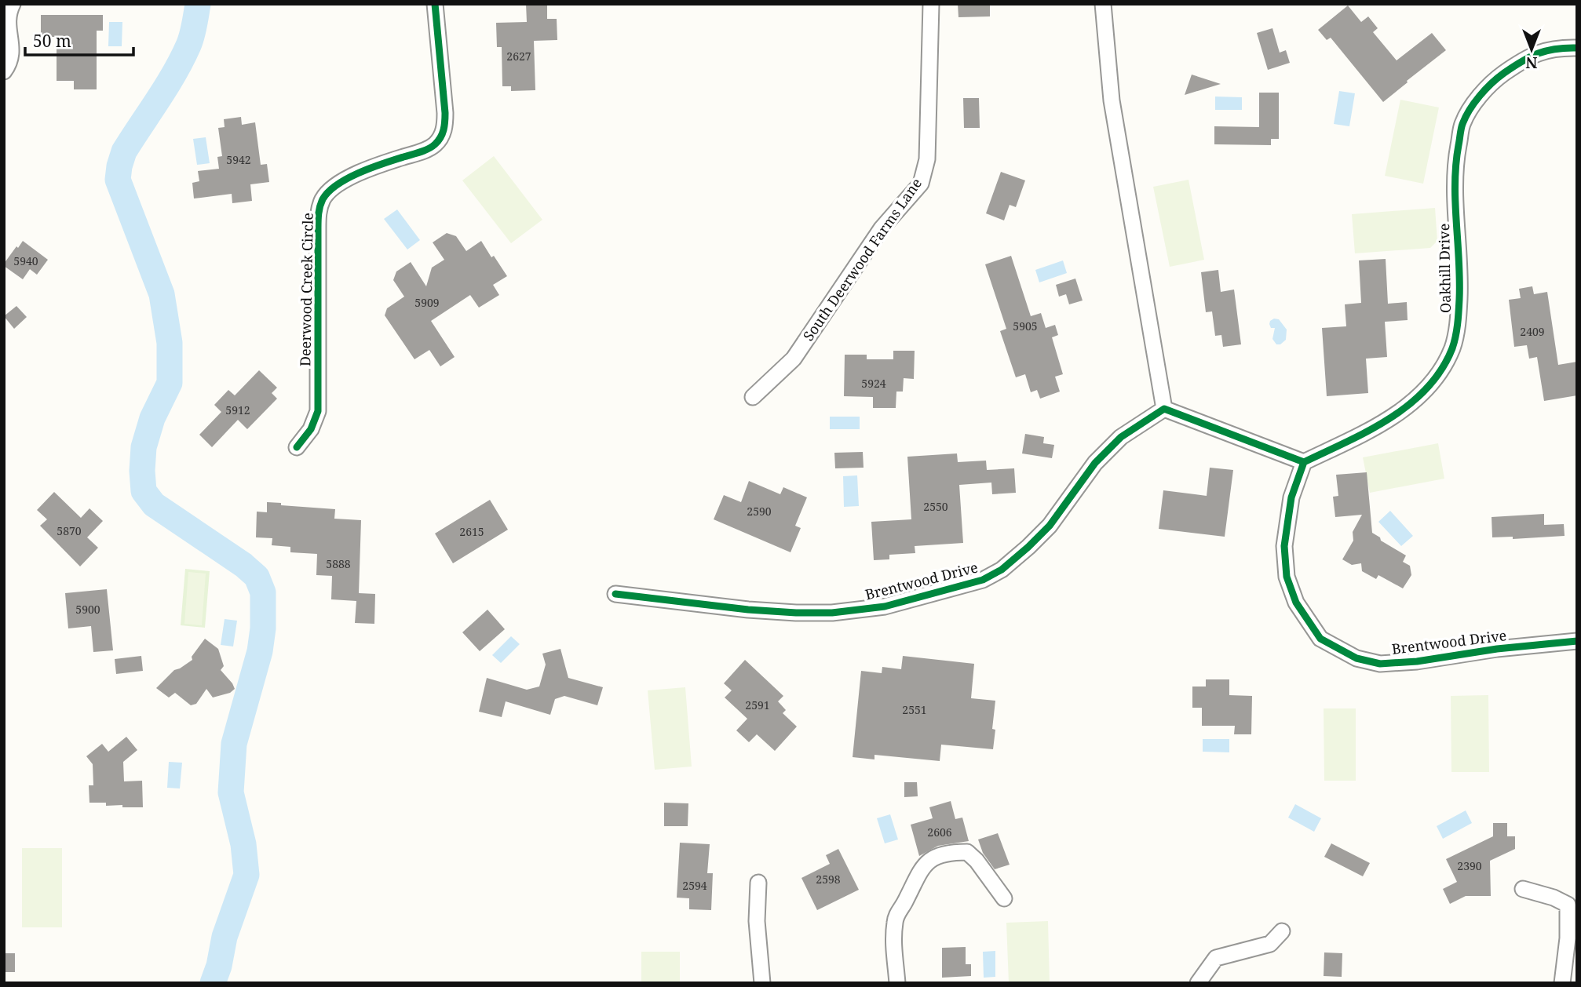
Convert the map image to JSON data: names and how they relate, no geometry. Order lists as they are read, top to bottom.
{
  "streets": {
    "street": [
      "South Deerwood Farms Lane",
      "Oakhill Drive",
      "Deerwood Creek Circle",
      "Brentwood Drive"
    ]
  },
  "crossings": [
    ["Oakhill Drive", "Brentwood Drive"]
  ],
  "house_numbers": [
    "2627",
    "5942",
    "5940",
    "5909",
    "5905",
    "2409",
    "5924",
    "5912",
    "2550",
    "2590",
    "5870",
    "2615",
    "5888",
    "5900",
    "2591",
    "2551",
    "2606",
    "2390",
    "2598",
    "2594"
  ],
  "scale_bar": "50 m",
  "north": "bottom"
}
